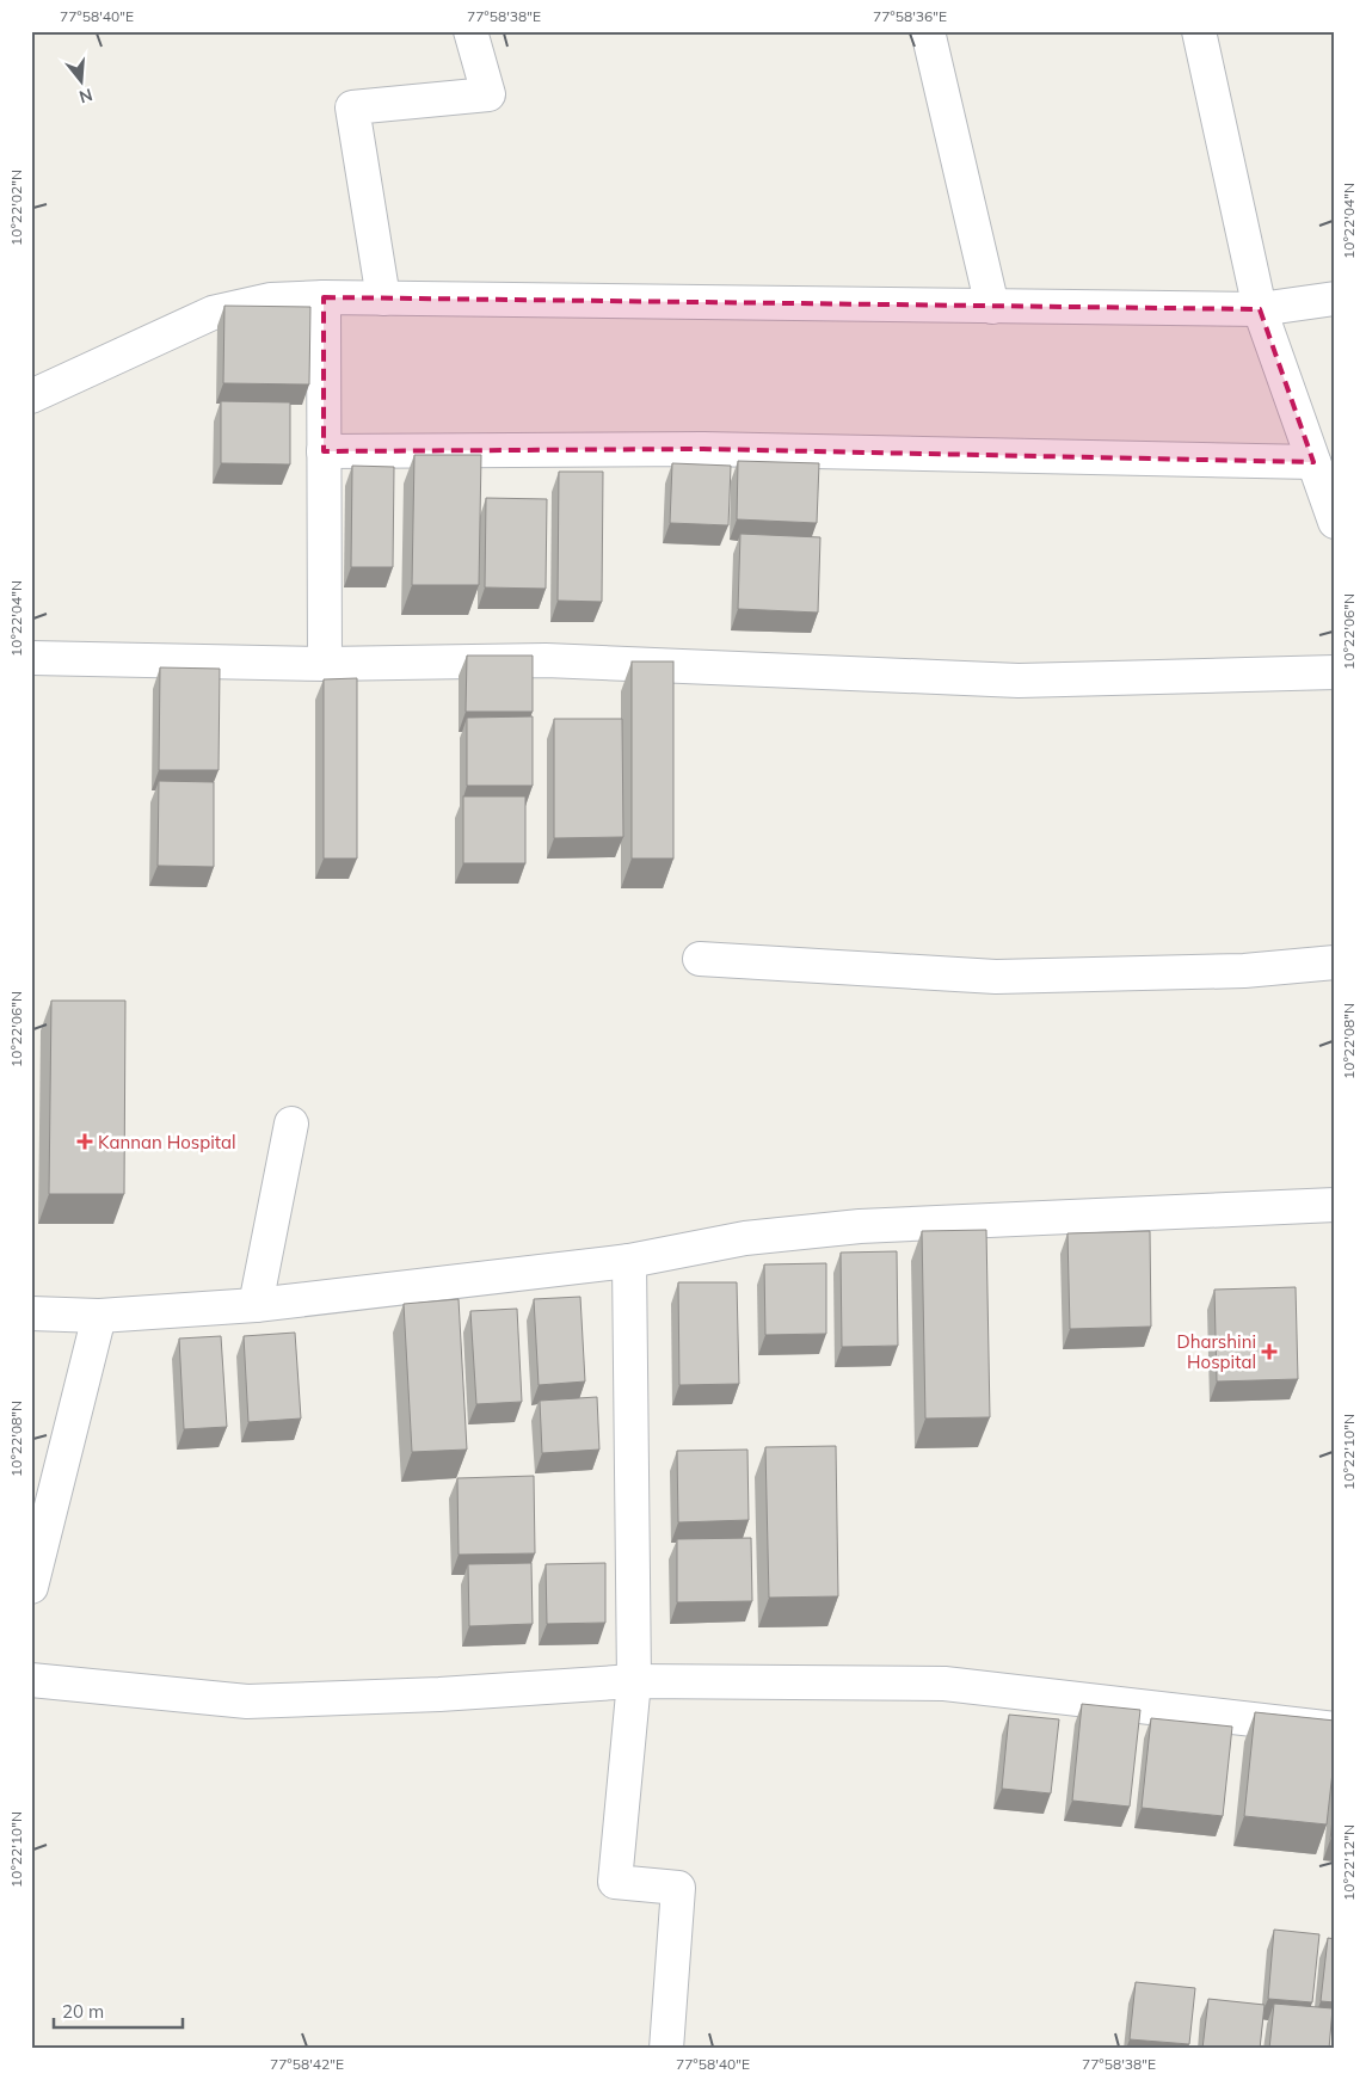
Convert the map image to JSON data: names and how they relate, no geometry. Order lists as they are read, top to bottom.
{
  "places": {
    "health": ["Kannan Hospital", "Dharshini Hospital"]
  },
  "scale_bar": "20 m",
  "north": "bottom",
  "coordinates": [
    "77°58'40\"E",
    "77°58'38\"E",
    "77°58'36\"E",
    "10°22'02\"N",
    "10°22'04\"N",
    "10°22'06\"N",
    "10°22'08\"N",
    "10°22'10\"N",
    "10°22'12\"N",
    "77°58'42\"E"
  ]
}
